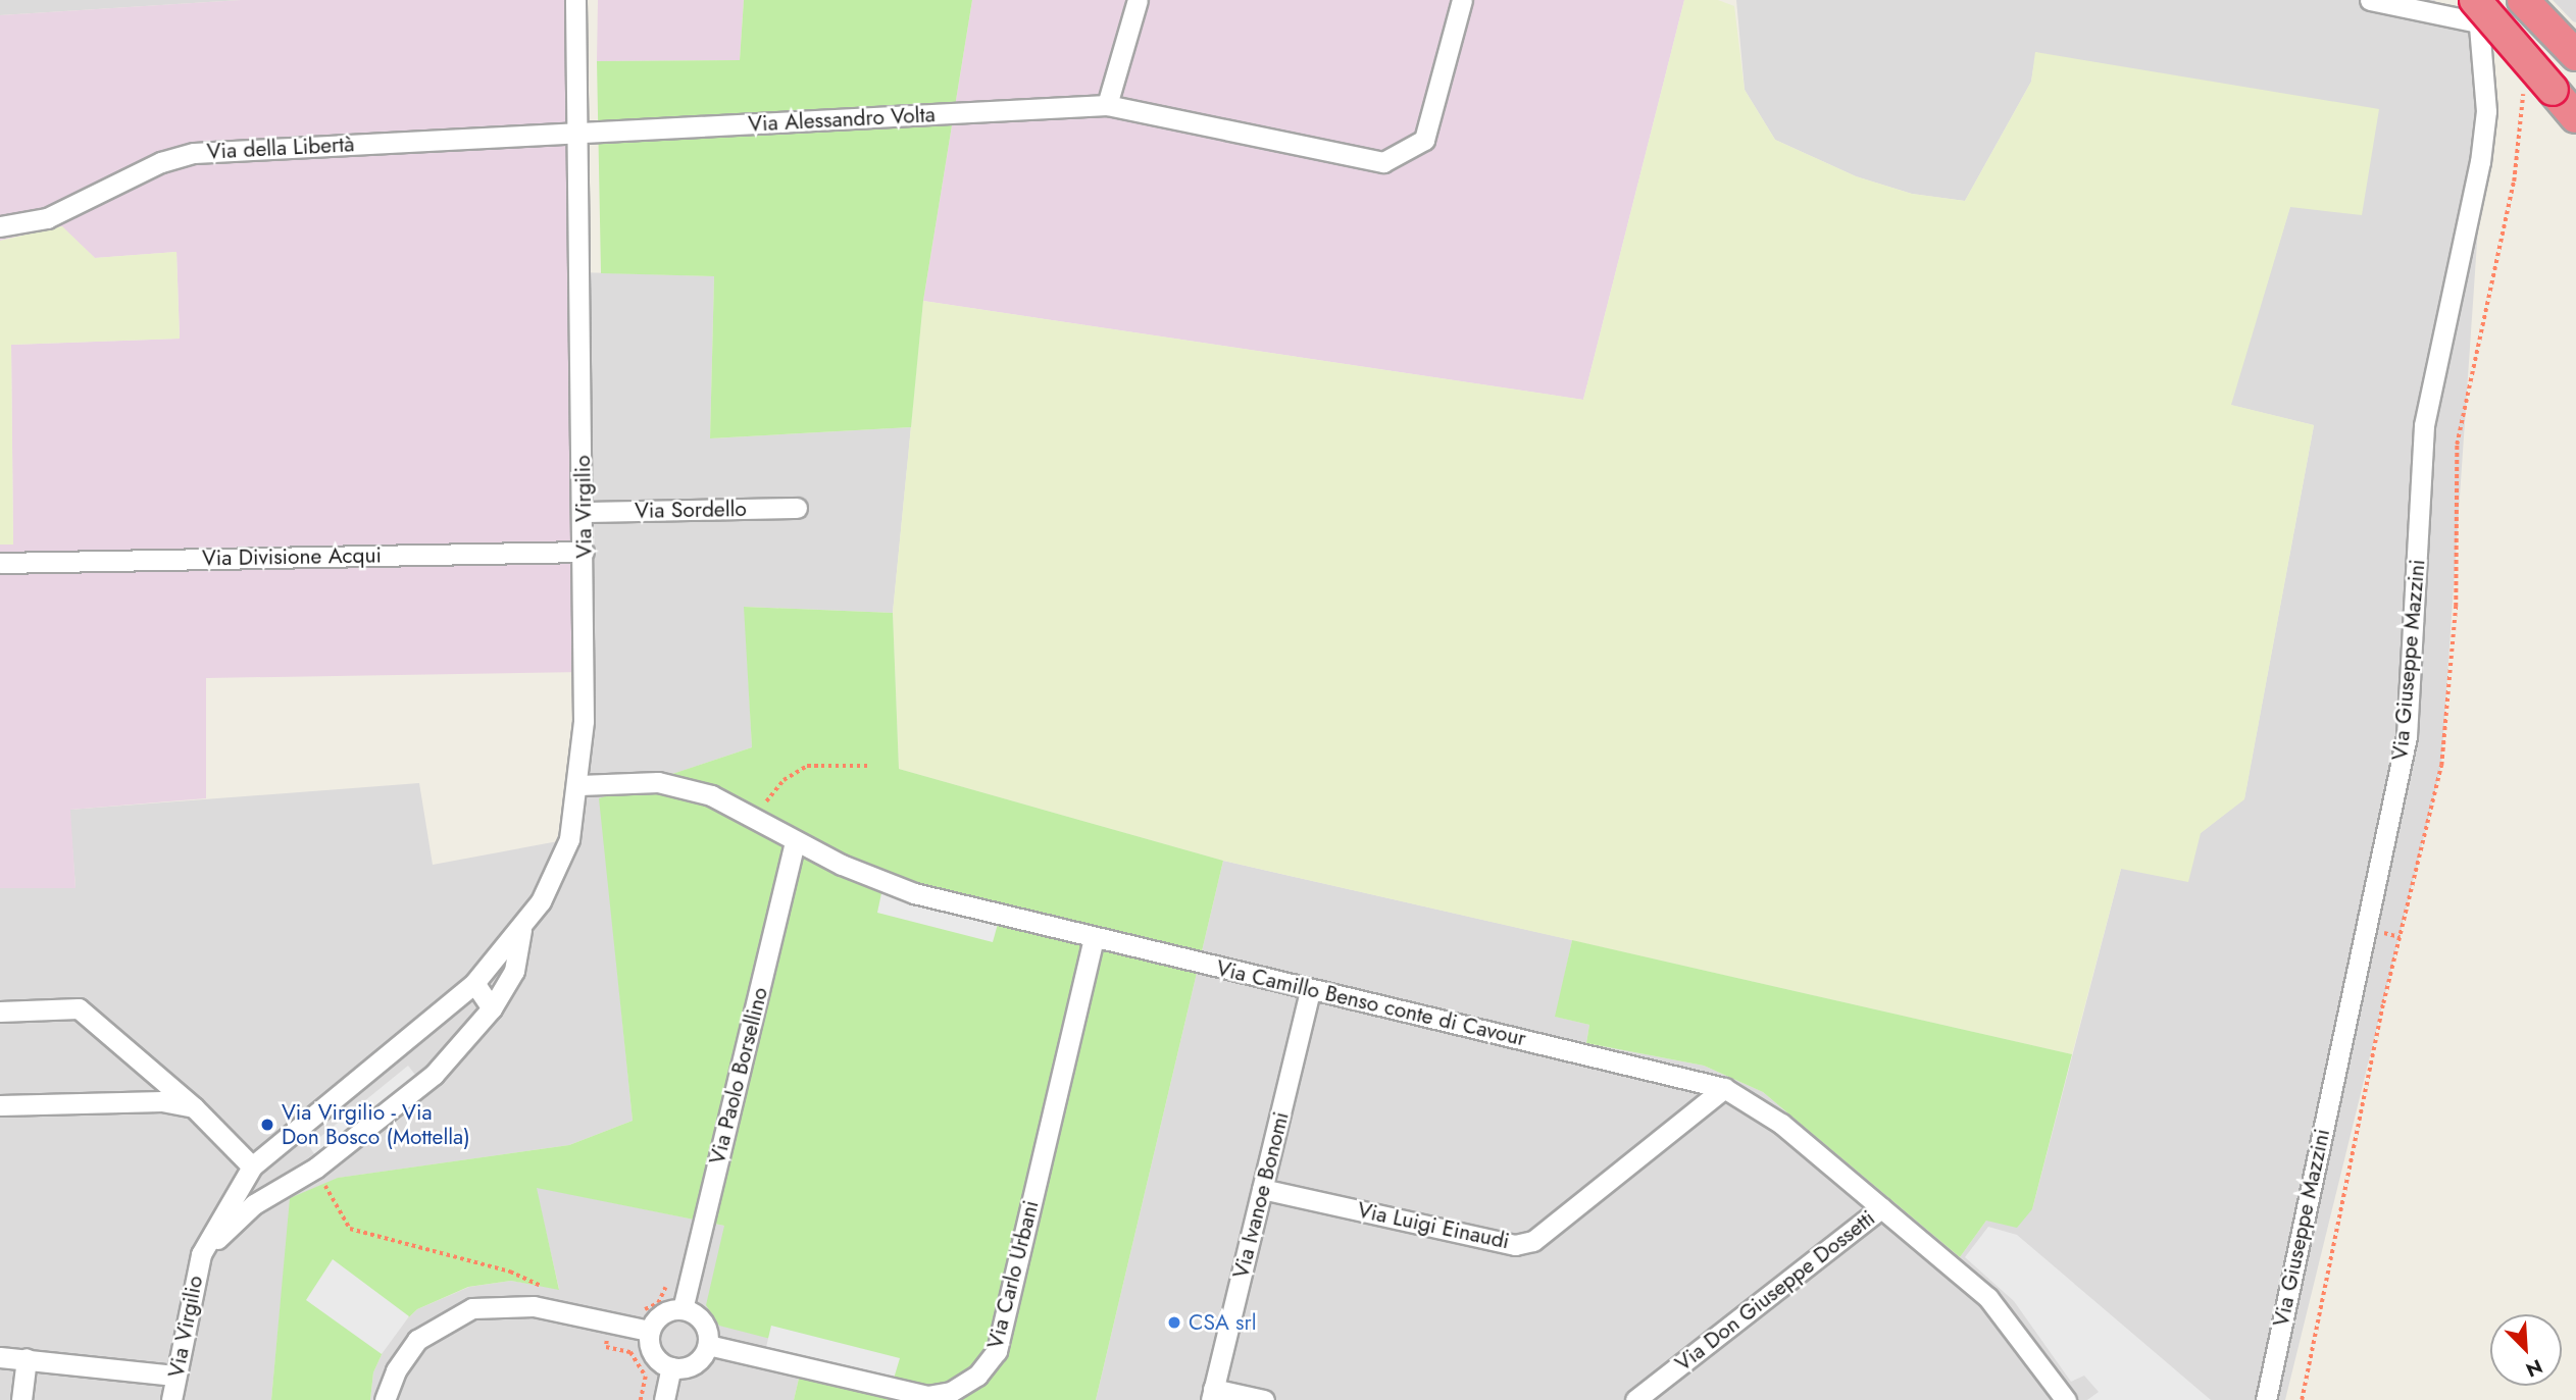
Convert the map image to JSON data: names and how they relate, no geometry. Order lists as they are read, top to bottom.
{
  "streets": {
    "street": [
      "Via Alessandro Volta",
      "Via della Libertà",
      "Via Virgilio",
      "Via Sordello",
      "Via Divisione Acqui",
      "Via Giuseppe Mazzini",
      "Via Camillo Benso conte di Cavour",
      "Via Paolo Borsellino",
      "Via Ivanoe Bonomi",
      "Via Luigi Einaudi",
      "Via Carlo Urbani",
      "Via Don Giuseppe Dossetti"
    ]
  },
  "crossings": [
    ["Via Alessandro Volta", "Via della Libertà"],
    ["Via Alessandro Volta", "Via Virgilio"],
    ["Via della Libertà", "Via Virgilio"],
    ["Via Virgilio", "Via Sordello"],
    ["Via Virgilio", "Via Divisione Acqui"],
    ["Via Virgilio", "Via Camillo Benso conte di Cavour"],
    ["Via Camillo Benso conte di Cavour", "Via Paolo Borsellino"],
    ["Via Camillo Benso conte di Cavour", "Via Ivanoe Bonomi"],
    ["Via Camillo Benso conte di Cavour", "Via Luigi Einaudi"],
    ["Via Camillo Benso conte di Cavour", "Via Carlo Urbani"],
    ["Via Camillo Benso conte di Cavour", "Via Don Giuseppe Dossetti"],
    ["Via Paolo Borsellino", "Via Carlo Urbani"],
    ["Via Ivanoe Bonomi", "Via Luigi Einaudi"]
  ],
  "places": ["Via Virgilio - Via Don Bosco (Mottella)", "CSA srl"],
  "north": "bottom right"
}
